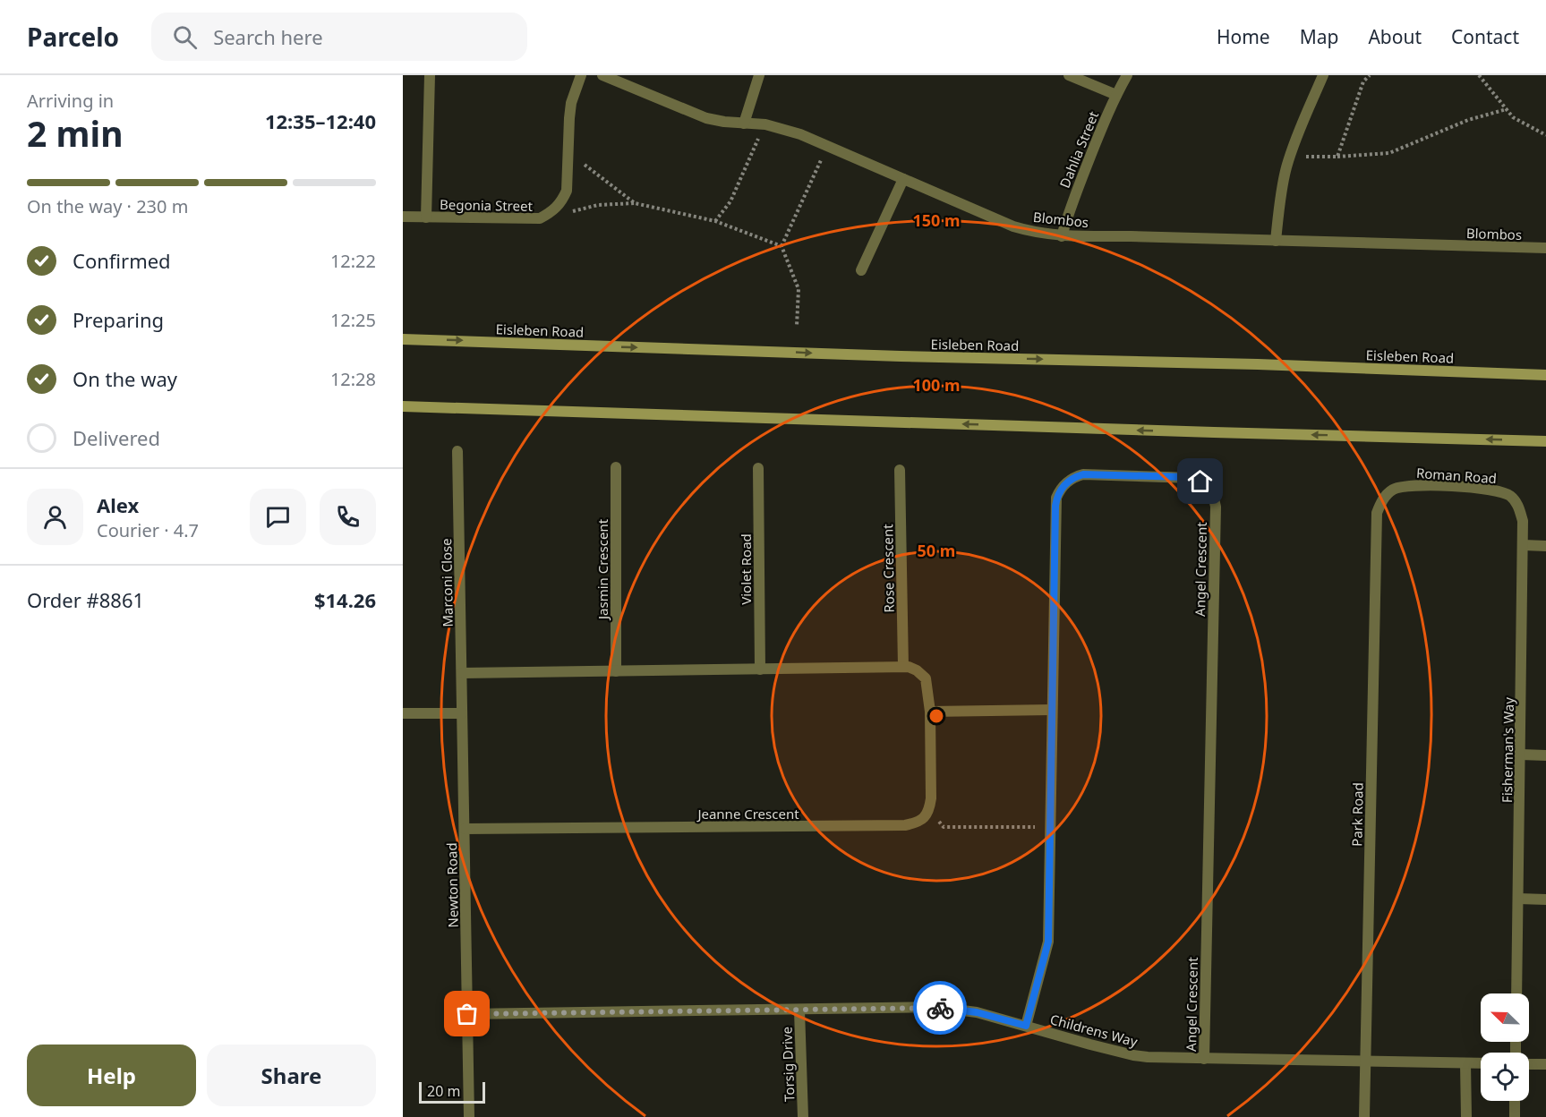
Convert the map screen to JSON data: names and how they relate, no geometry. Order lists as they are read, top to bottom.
{
  "streets": {
    "main road": ["Eisleben Road"],
    "street": [
      "Dahlia Street",
      "Begonia Street",
      "Blombos",
      "Roman Road",
      "Rose Crescent",
      "Jasmin Crescent",
      "Violet Road",
      "Angel Crescent",
      "Marconi Close",
      "Fisherman's Way",
      "Jeanne Crescent",
      "Park Road",
      "Newton Road",
      "Childrens Way",
      "Torsig Drive"
    ]
  },
  "crossings": [
    ["Dahlia Street", "Blombos"],
    ["Roman Road", "Fisherman's Way"],
    ["Roman Road", "Park Road"],
    ["Angel Crescent", "Childrens Way"],
    ["Marconi Close", "Newton Road"],
    ["Jeanne Crescent", "Newton Road"],
    ["Park Road", "Childrens Way"],
    ["Newton Road", "Childrens Way"],
    ["Childrens Way", "Torsig Drive"]
  ],
  "scale_bar": "20 m",
  "north": "top left",
  "page": {
    "header": "Parcelo",
    "search": "Search here",
    "nav": [
      "Home",
      "Map",
      "About",
      "Contact"
    ],
    "heading": ["2 min", "Arriving in", "12:35–12:40"],
    "panel": [
      "Alex",
      "Courier · 4.7",
      "Order #8861",
      "$14.26"
    ],
    "bar": "On the way · 230 m",
    "list": [
      ["Confirmed", "12:22"],
      ["Preparing", "12:25"],
      ["On the way", "12:28"],
      "Delivered"
    ],
    "buttons": ["Help", "Share"],
    "scale": "20 m"
  },
  "rings": ["150 m", "100 m", "50 m"]
}
